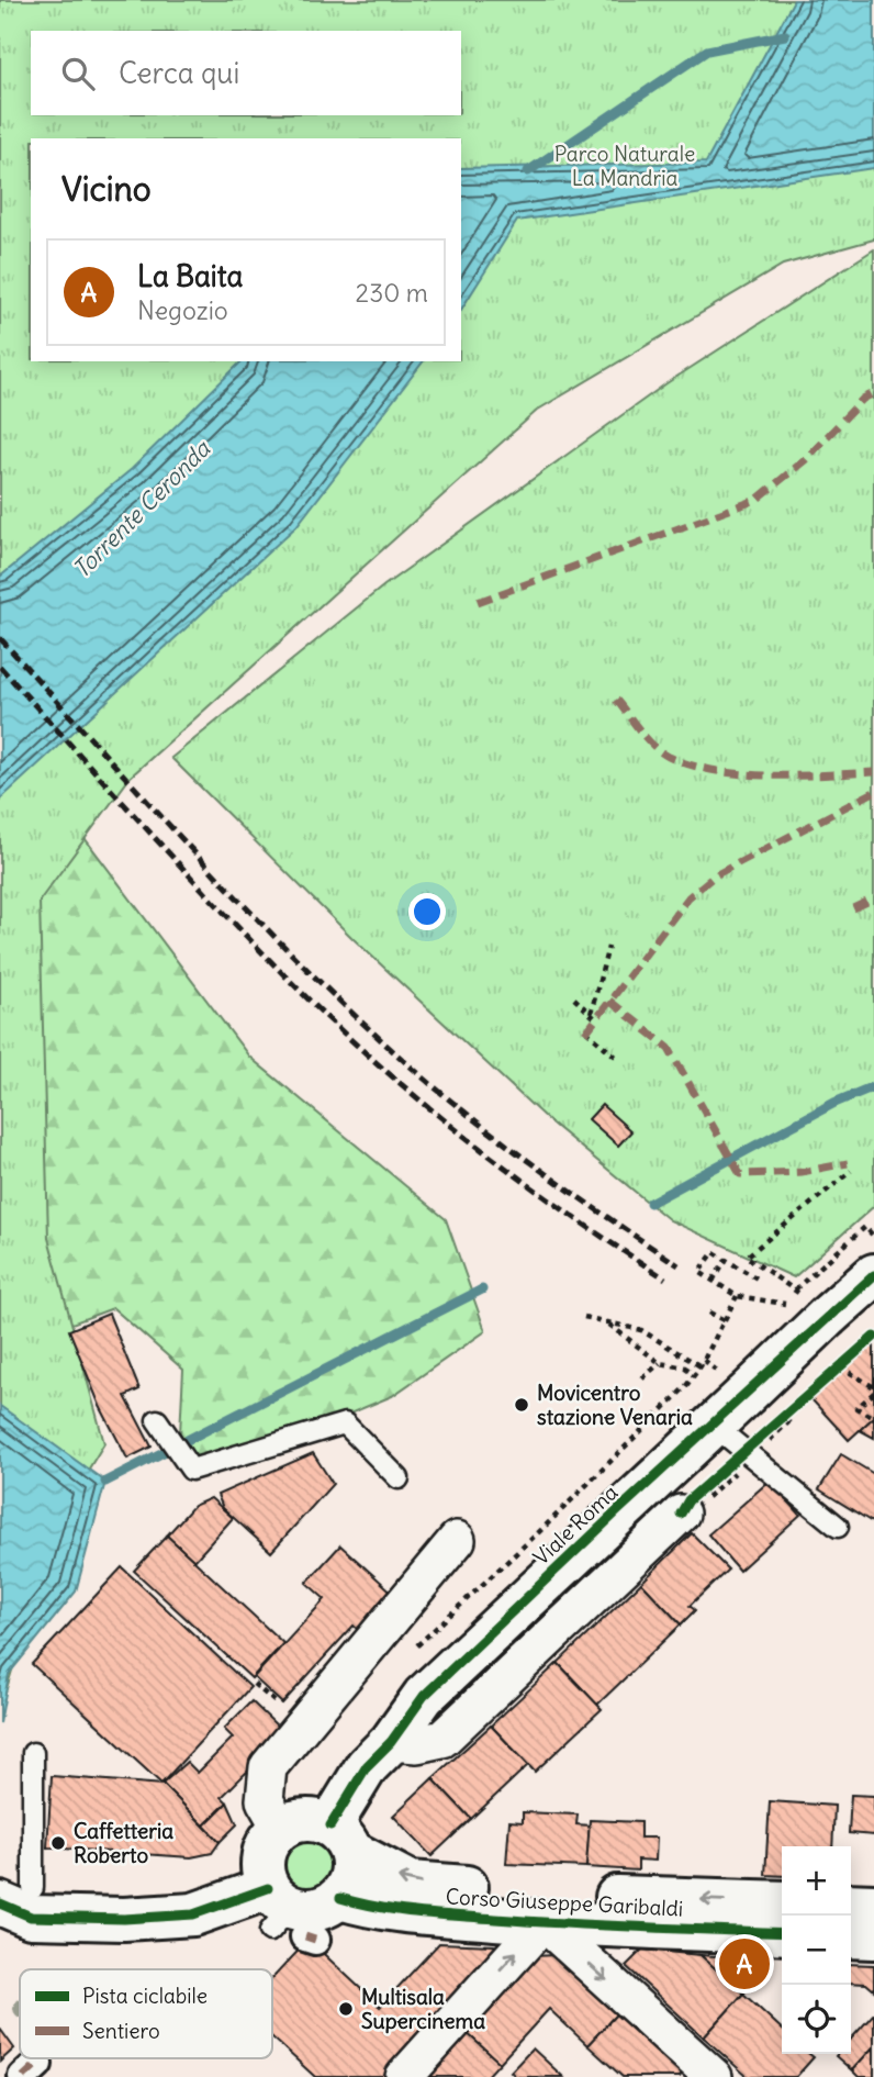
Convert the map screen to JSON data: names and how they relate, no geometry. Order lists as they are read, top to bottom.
{
  "streets": {
    "street": ["Viale Roma", "Corso Giuseppe Garibaldi"]
  },
  "crossings": [
    ["Viale Roma", "Corso Giuseppe Garibaldi"]
  ],
  "water": ["Torrente Ceronda"],
  "parks": ["Parco Naturale La Mandria"],
  "places": ["Movicentro stazione Venaria", "Caffetteria Roberto", "Multisala Supercinema"],
  "legend": ["Pista ciclabile", "Sentiero"],
  "page": {
    "search": "Cerca qui",
    "heading": "Vicino",
    "list": [
      {
        "mark": "A",
        "name": "La Baita",
        "note": "Negozio",
        "value": "230 m"
      }
    ],
    "map_buttons": ["+", "−"],
    "pins": "A"
  }
}
